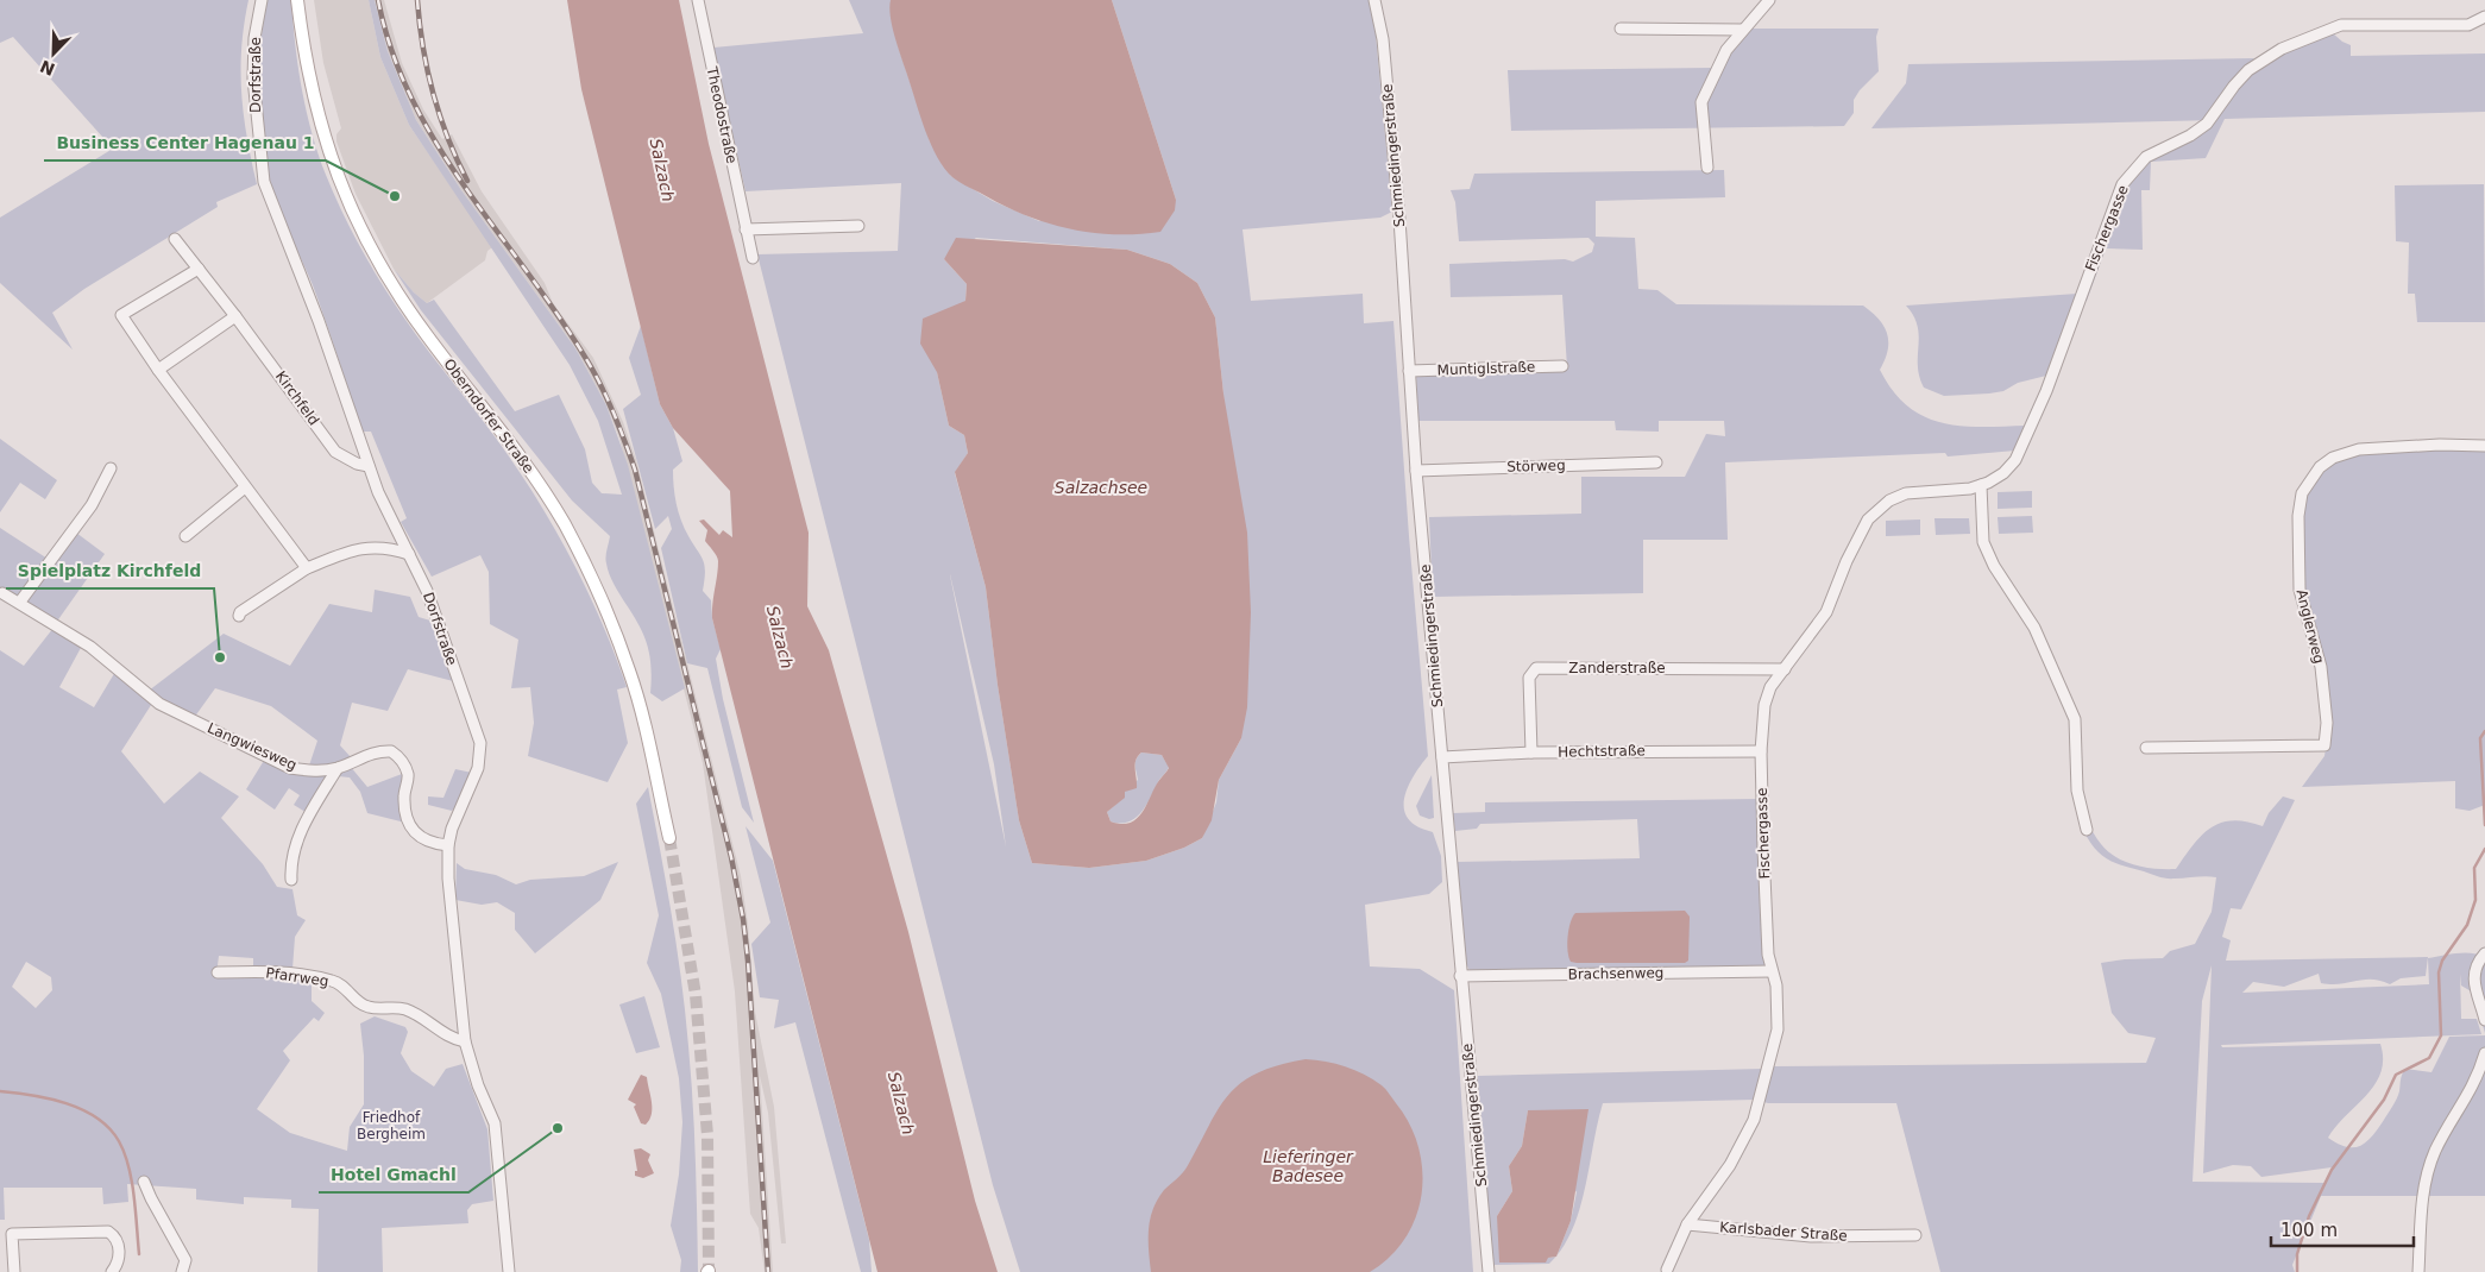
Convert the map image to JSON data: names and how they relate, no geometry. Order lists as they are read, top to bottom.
{
  "streets": {
    "main road": ["Oberndorfer Straße"],
    "street": [
      "Dorfstraße",
      "Theodostraße",
      "Schmiedingerstraße",
      "Fischergasse",
      "Muntiglstraße",
      "Kirchfeld",
      "Störweg",
      "Anglerweg",
      "Zanderstraße",
      "Langwiesweg",
      "Hechtstraße",
      "Brachsenweg",
      "Pfarrweg",
      "Karlsbader Straße"
    ]
  },
  "crossings": [
    ["Dorfstraße", "Kirchfeld"],
    ["Dorfstraße", "Langwiesweg"],
    ["Dorfstraße", "Pfarrweg"],
    ["Schmiedingerstraße", "Muntiglstraße"],
    ["Schmiedingerstraße", "Störweg"],
    ["Schmiedingerstraße", "Hechtstraße"],
    ["Schmiedingerstraße", "Brachsenweg"],
    ["Fischergasse", "Zanderstraße"],
    ["Fischergasse", "Hechtstraße"],
    ["Fischergasse", "Brachsenweg"],
    ["Fischergasse", "Karlsbader Straße"],
    ["Zanderstraße", "Hechtstraße"]
  ],
  "water": ["Salzach", "Salzachsee", "Lieferinger Badesee"],
  "parks": ["Friedhof Bergheim"],
  "places": ["Business Center Hagenau 1", "Spielplatz Kirchfeld", "Hotel Gmachl"],
  "scale_bar": "100 m",
  "north": "bottom left"
}
